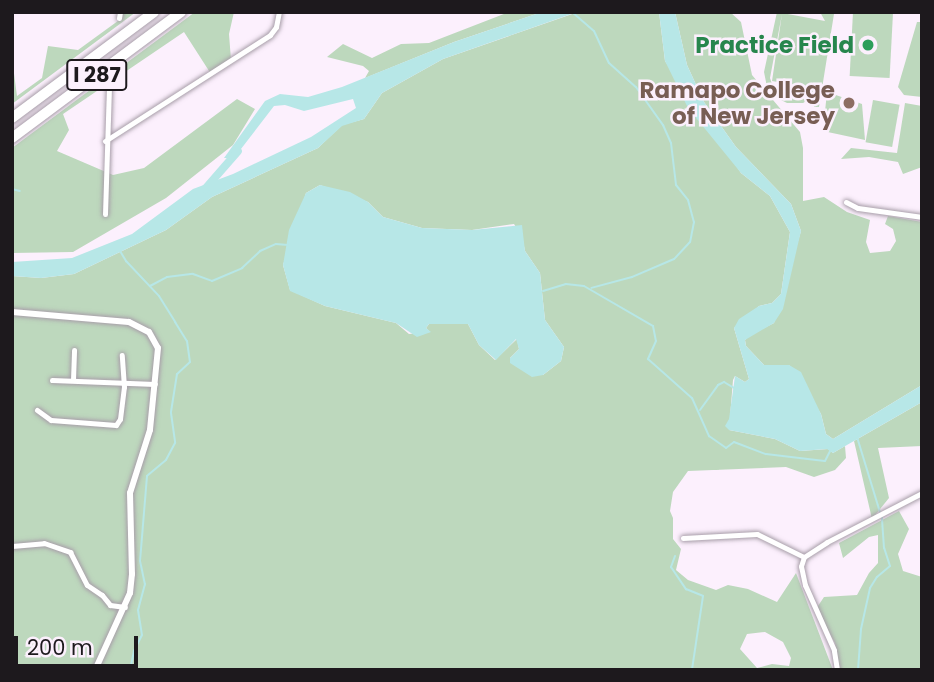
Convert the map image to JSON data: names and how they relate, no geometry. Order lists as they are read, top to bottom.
{
  "streets": {
    "highway": ["I 287"]
  },
  "places": ["Practice Field", "Ramapo College of New Jersey"],
  "scale_bar": "200 m"
}
